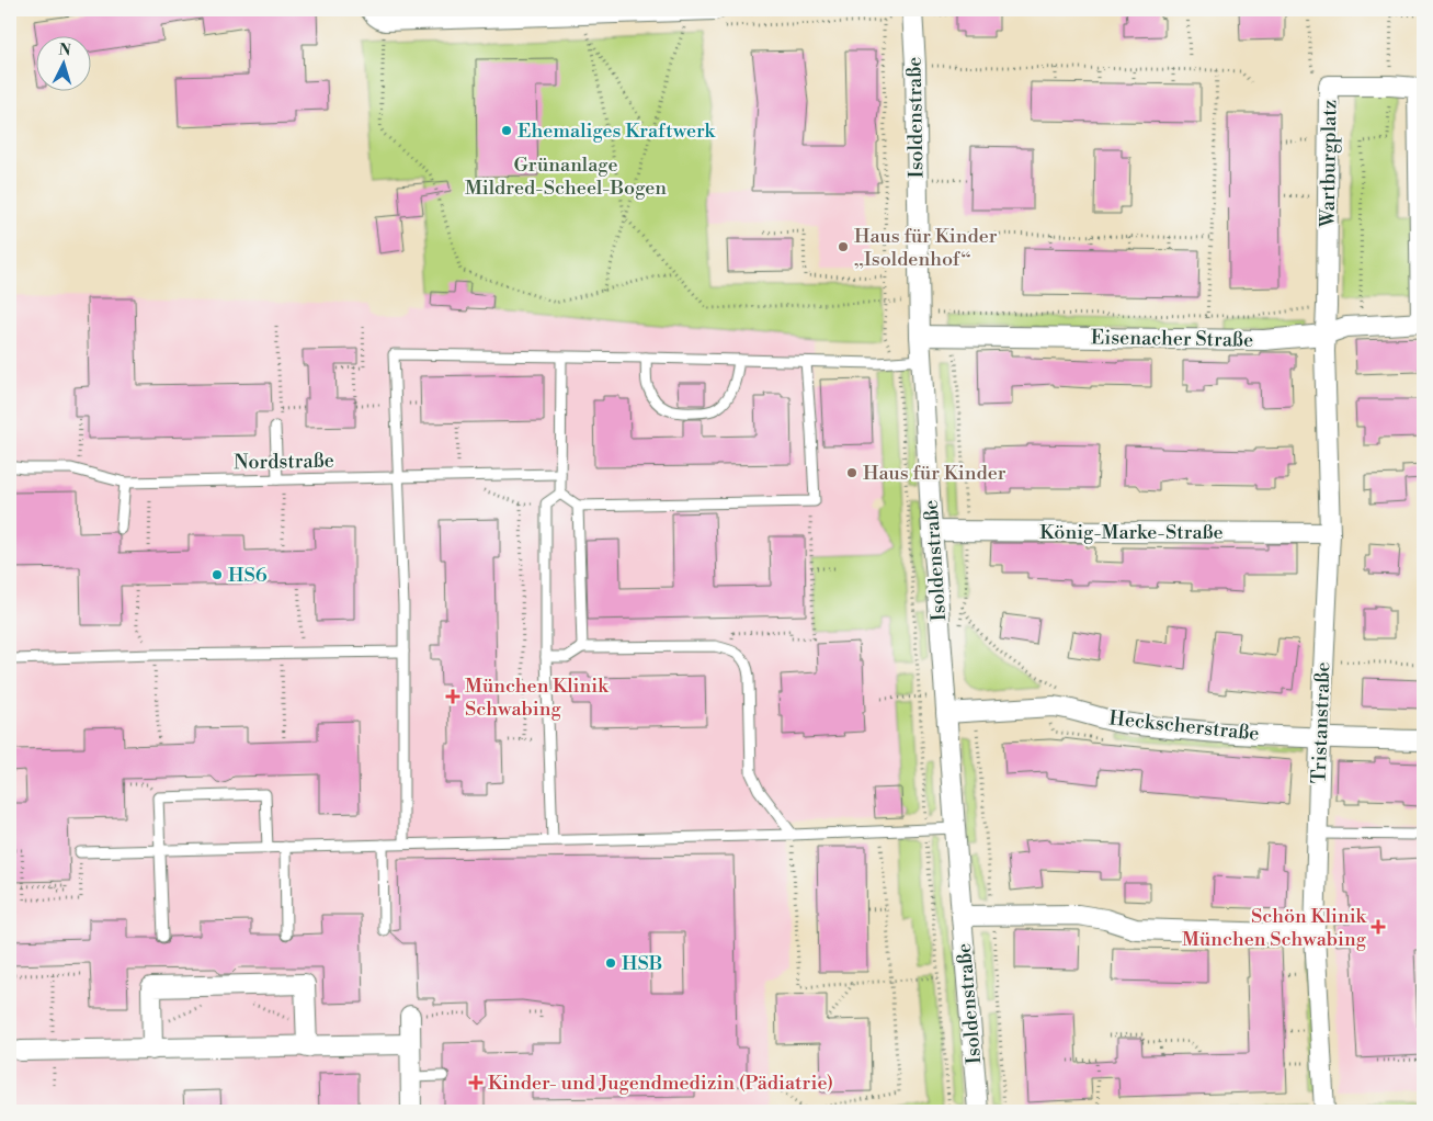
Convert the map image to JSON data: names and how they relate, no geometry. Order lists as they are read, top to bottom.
{
  "streets": {
    "street": [
      "Isoldenstraße",
      "Wartburgplatz",
      "Eisenacher Straße",
      "König-Marke-Straße",
      "Tristanstraße",
      "Heckscherstraße"
    ],
    "lane": ["Nordstraße"]
  },
  "crossings": [
    ["Isoldenstraße", "Eisenacher Straße"],
    ["Isoldenstraße", "König-Marke-Straße"],
    ["Isoldenstraße", "Heckscherstraße"],
    ["Wartburgplatz", "Eisenacher Straße"],
    ["Wartburgplatz", "Tristanstraße"],
    ["Eisenacher Straße", "Tristanstraße"],
    ["König-Marke-Straße", "Tristanstraße"],
    ["Tristanstraße", "Heckscherstraße"]
  ],
  "parks": ["Grünanlage Mildred-Scheel-Bogen"],
  "places": {
    "other": [
      "Ehemaliges Kraftwerk",
      "Haus für Kinder „Isoldenhof“",
      "Haus für Kinder",
      "HS6",
      "HSB"
    ],
    "health": ["München Klinik Schwabing", "Schön Klinik München Schwabing", "Kinder- und Jugendmedizin (Pädiatrie)"]
  },
  "north": "top"
}
